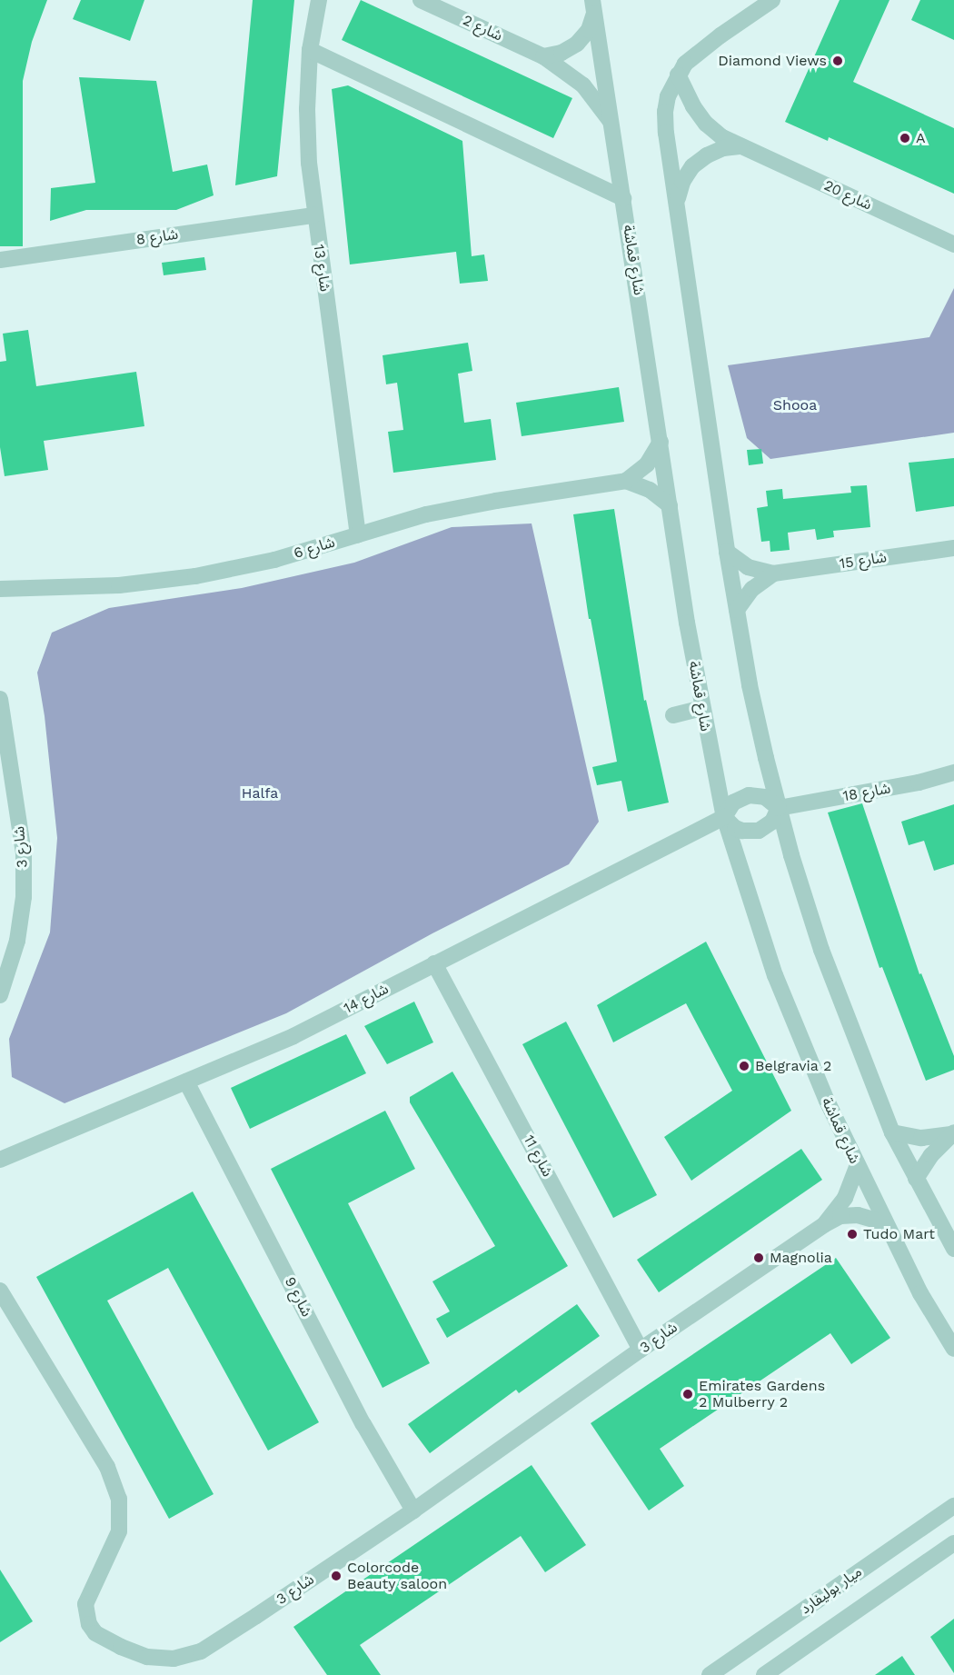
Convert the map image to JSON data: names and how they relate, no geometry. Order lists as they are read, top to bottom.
{
  "streets": {
    "street": [
      "شارع 2",
      "شارع 20",
      "شارع 8",
      "شارع قماشة",
      "شارع 13",
      "شارع 6",
      "شارع 15",
      "شارع 18",
      "شارع 3",
      "شارع 14",
      "شارع 11",
      "شارع 9",
      "ميار بوليفارد"
    ]
  },
  "crossings": [
    ["شارع 2", "شارع قماشة"],
    ["شارع 8", "شارع 13"],
    ["شارع قماشة", "شارع 6"],
    ["شارع قماشة", "شارع 18"],
    ["شارع قماشة", "شارع 3"],
    ["شارع قماشة", "شارع 14"],
    ["شارع 13", "شارع 6"],
    ["شارع 18", "شارع 14"],
    ["شارع 3", "شارع 11"],
    ["شارع 3", "شارع 9"],
    ["شارع 14", "شارع 11"],
    ["شارع 14", "شارع 9"]
  ],
  "parks": ["Shooa", "Halfa"],
  "places": [
    "Diamond Views",
    "A",
    "Belgravia 2",
    "Tudo Mart",
    "Magnolia",
    "Emirates Gardens 2 Mulberry 2",
    "Colorcode Beauty saloon"
  ]
}
